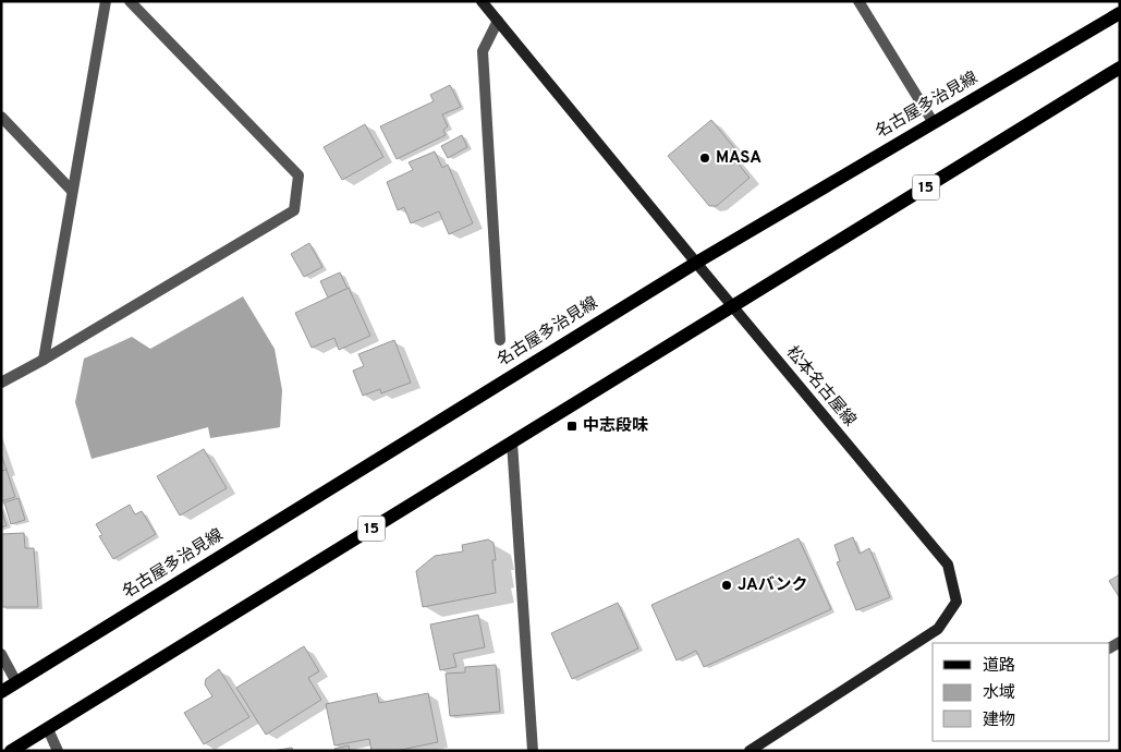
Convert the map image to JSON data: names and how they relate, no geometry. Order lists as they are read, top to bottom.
{
  "streets": {
    "main road": ["名古屋多治見線", "15", "松本名古屋線"]
  },
  "crossings": [
    ["名古屋多治見線", "松本名古屋線"],
    ["15", "松本名古屋線"]
  ],
  "places": {
    "other": ["MASA", "JAバンク"],
    "transit": ["中志段味"]
  },
  "legend": ["道路", "水域", "建物"]
}
